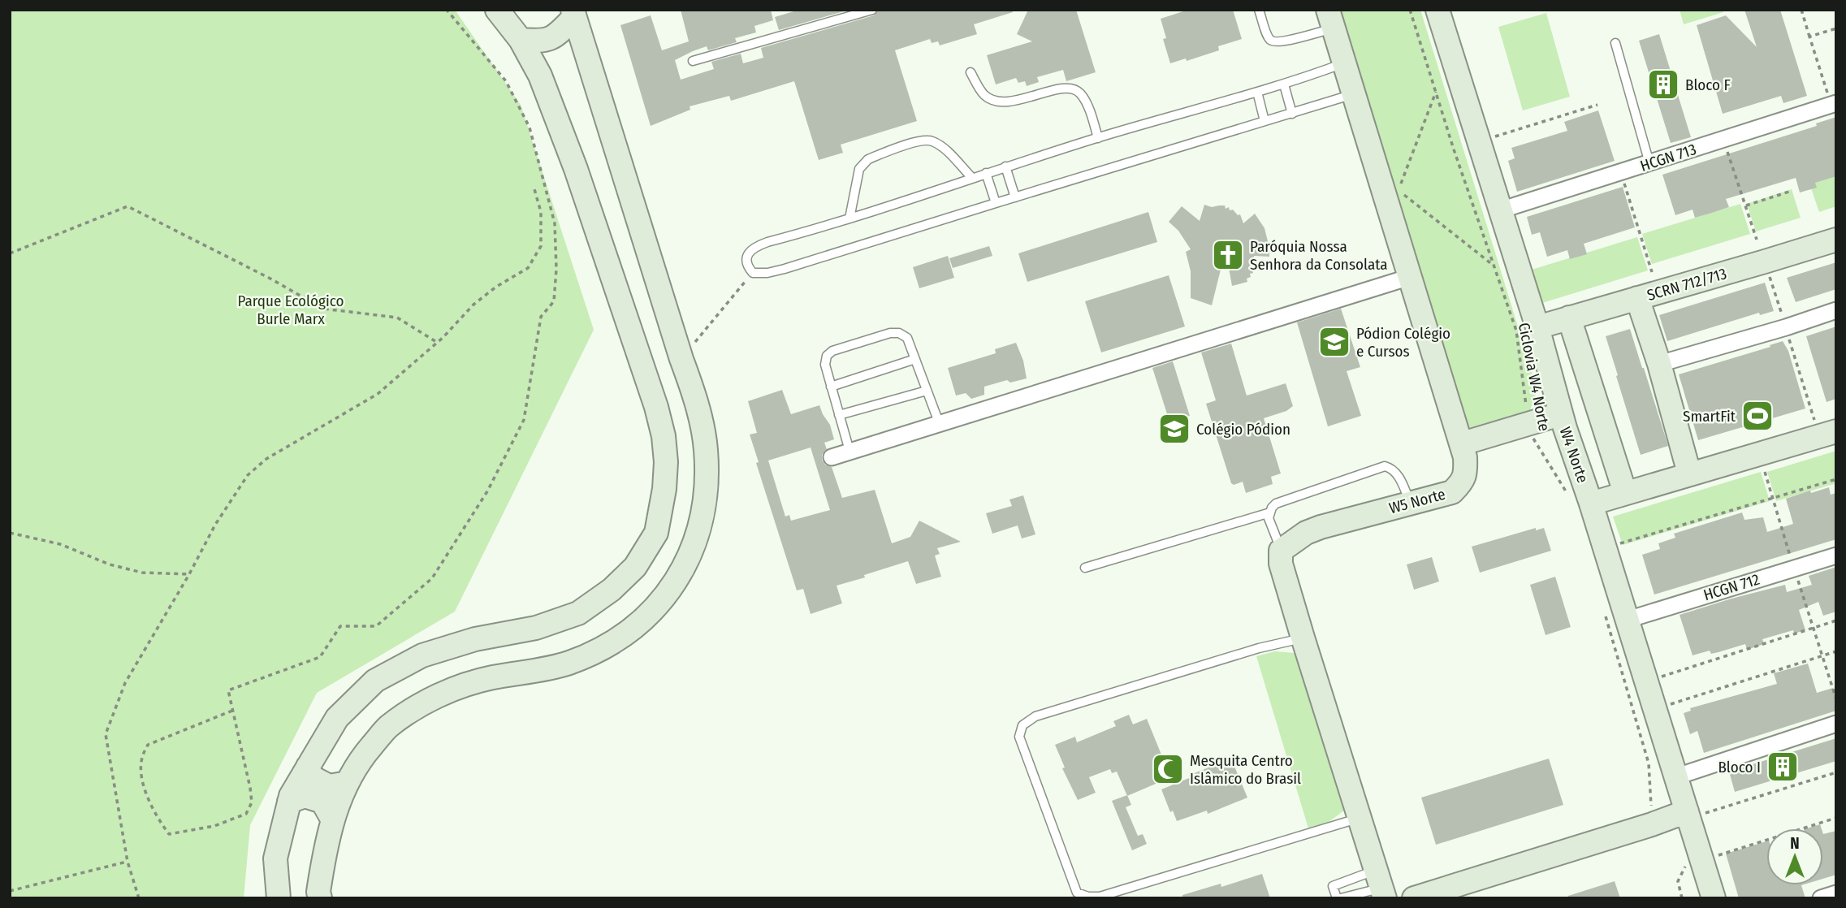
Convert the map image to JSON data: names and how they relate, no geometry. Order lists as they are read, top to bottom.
{
  "streets": {
    "street": [
      "HCGN 713",
      "SCRN 712/713",
      "W4 Norte",
      "W5 Norte",
      "HCGN 712"
    ],
    "path": ["Ciclovia W4 Norte"]
  },
  "crossings": [
    ["HCGN 713", "W4 Norte"],
    ["SCRN 712/713", "W4 Norte"],
    ["Ciclovia W4 Norte", "W4 Norte"],
    ["W4 Norte", "HCGN 712"]
  ],
  "parks": ["Parque Ecológico Burle Marx"],
  "places": {
    "building": ["Bloco F", "Bloco I"],
    "church": ["Paróquia Nossa Senhora da Consolata"],
    "school or university": ["Pódion Colégio e Cursos", "Colégio Pódion"],
    "sports": ["SmartFit"],
    "mosque": ["Mesquita Centro Islâmico do Brasil"]
  },
  "north": "top"
}
